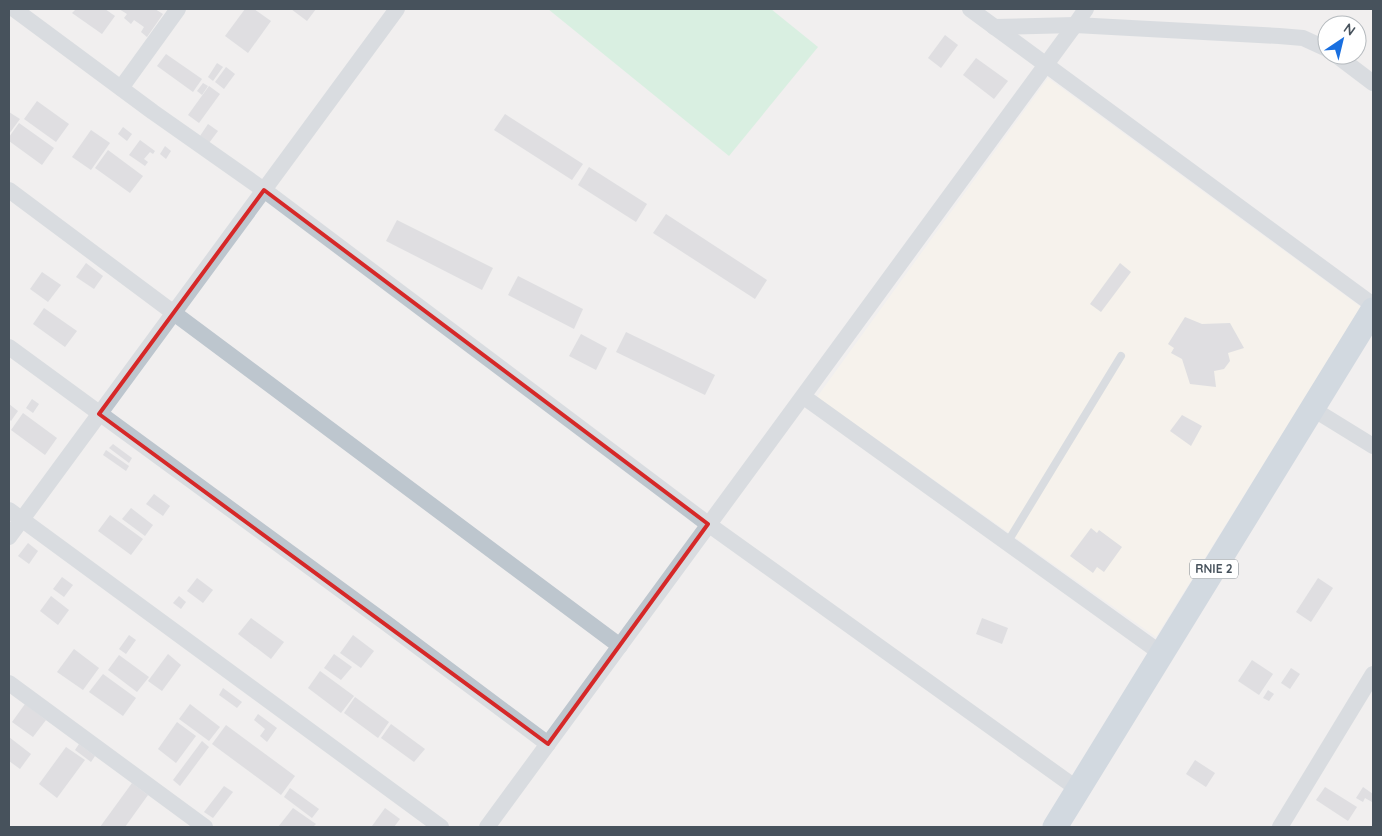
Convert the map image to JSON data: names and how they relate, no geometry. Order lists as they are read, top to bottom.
{
  "streets": {
    "main road": ["RNIE 2"]
  },
  "north": "top right"
}
